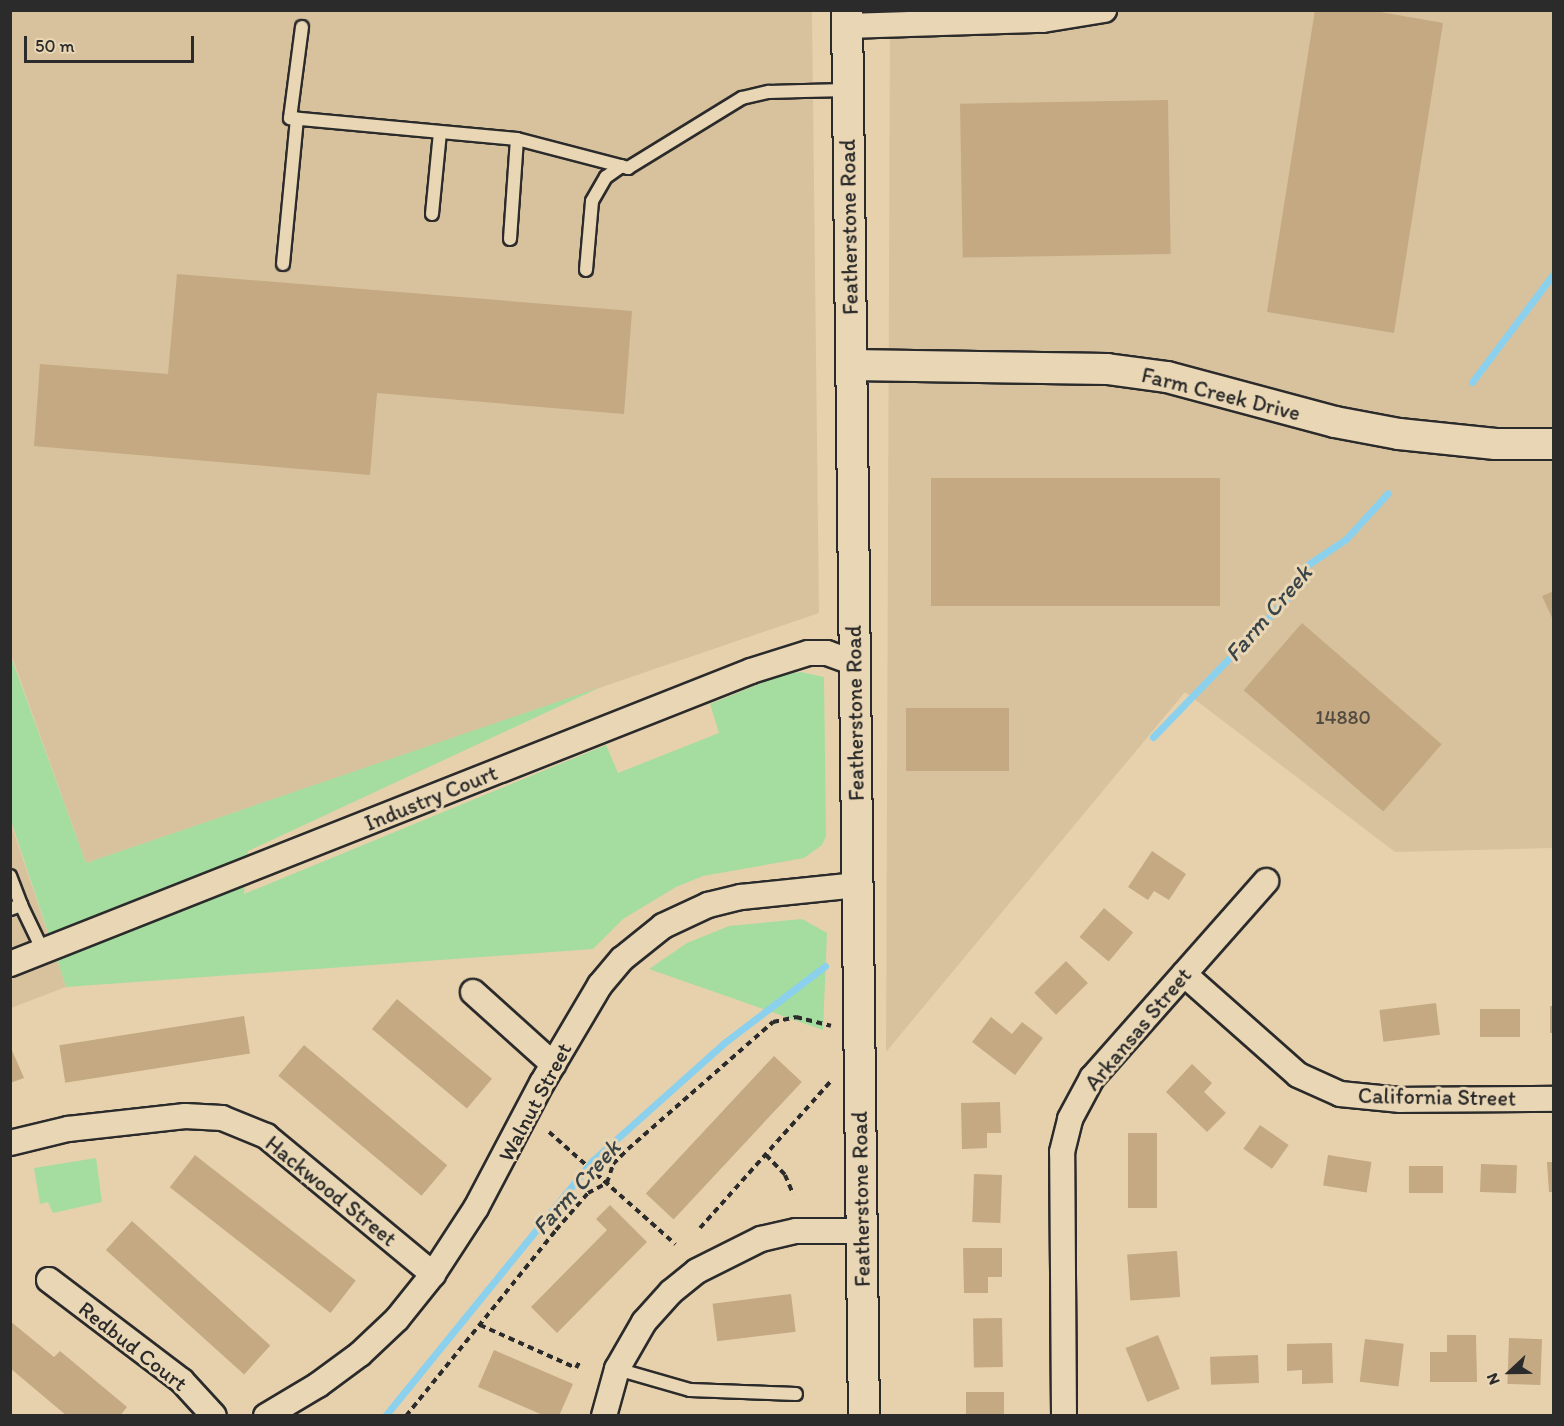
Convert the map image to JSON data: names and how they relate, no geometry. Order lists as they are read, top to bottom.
{
  "streets": {
    "street": [
      "Featherstone Road",
      "Farm Creek Drive",
      "Industry Court",
      "Arkansas Street",
      "California Street",
      "Walnut Street",
      "Hackwood Street",
      "Redbud Court"
    ]
  },
  "crossings": [
    ["Featherstone Road", "Farm Creek Drive"],
    ["Featherstone Road", "Industry Court"],
    ["Featherstone Road", "Walnut Street"],
    ["Arkansas Street", "California Street"],
    ["Walnut Street", "Hackwood Street"]
  ],
  "water": ["Farm Creek"],
  "house_numbers": ["14880"],
  "scale_bar": "50 m",
  "north": "left"
}
